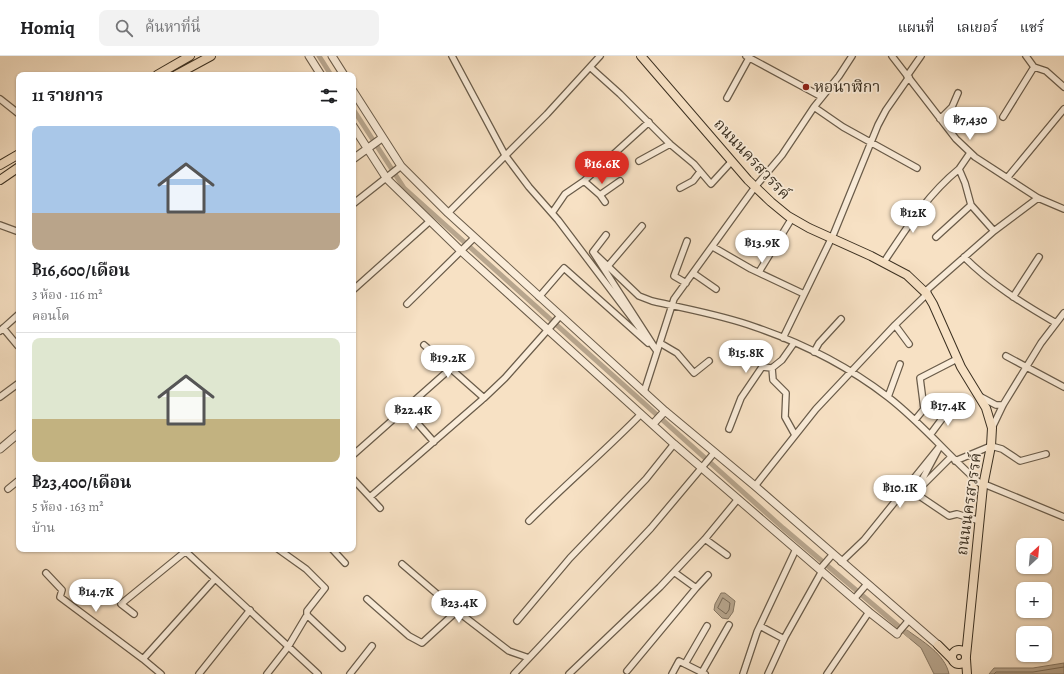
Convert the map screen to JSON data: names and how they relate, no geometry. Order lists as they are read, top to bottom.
{
  "streets": {
    "main road": ["ถนนนครสวรรค์"]
  },
  "places": ["หอนาฬิกา"],
  "north": "top right",
  "page": {
    "header": "Homiq",
    "search": "ค้นหาที่นี่",
    "nav": ["แผนที่", "เลเยอร์", "แชร์"],
    "heading": "11 รายการ",
    "price": [
      "฿7,430",
      "฿16.6K",
      "฿12K",
      "฿13.9K",
      "฿15.8K",
      "฿19.2K",
      "฿17.4K",
      "฿22.4K",
      "฿10.1K",
      "฿14.7K",
      "฿23.4K"
    ],
    "list": [
      {
        "name": "฿16,600/เดือน",
        "note": "3 ห้อง · 116 m² · คอนโด"
      },
      {
        "name": "฿23,400/เดือน",
        "note": "5 ห้อง · 163 m² · บ้าน"
      }
    ],
    "map_buttons": ["+", "−"]
  }
}
